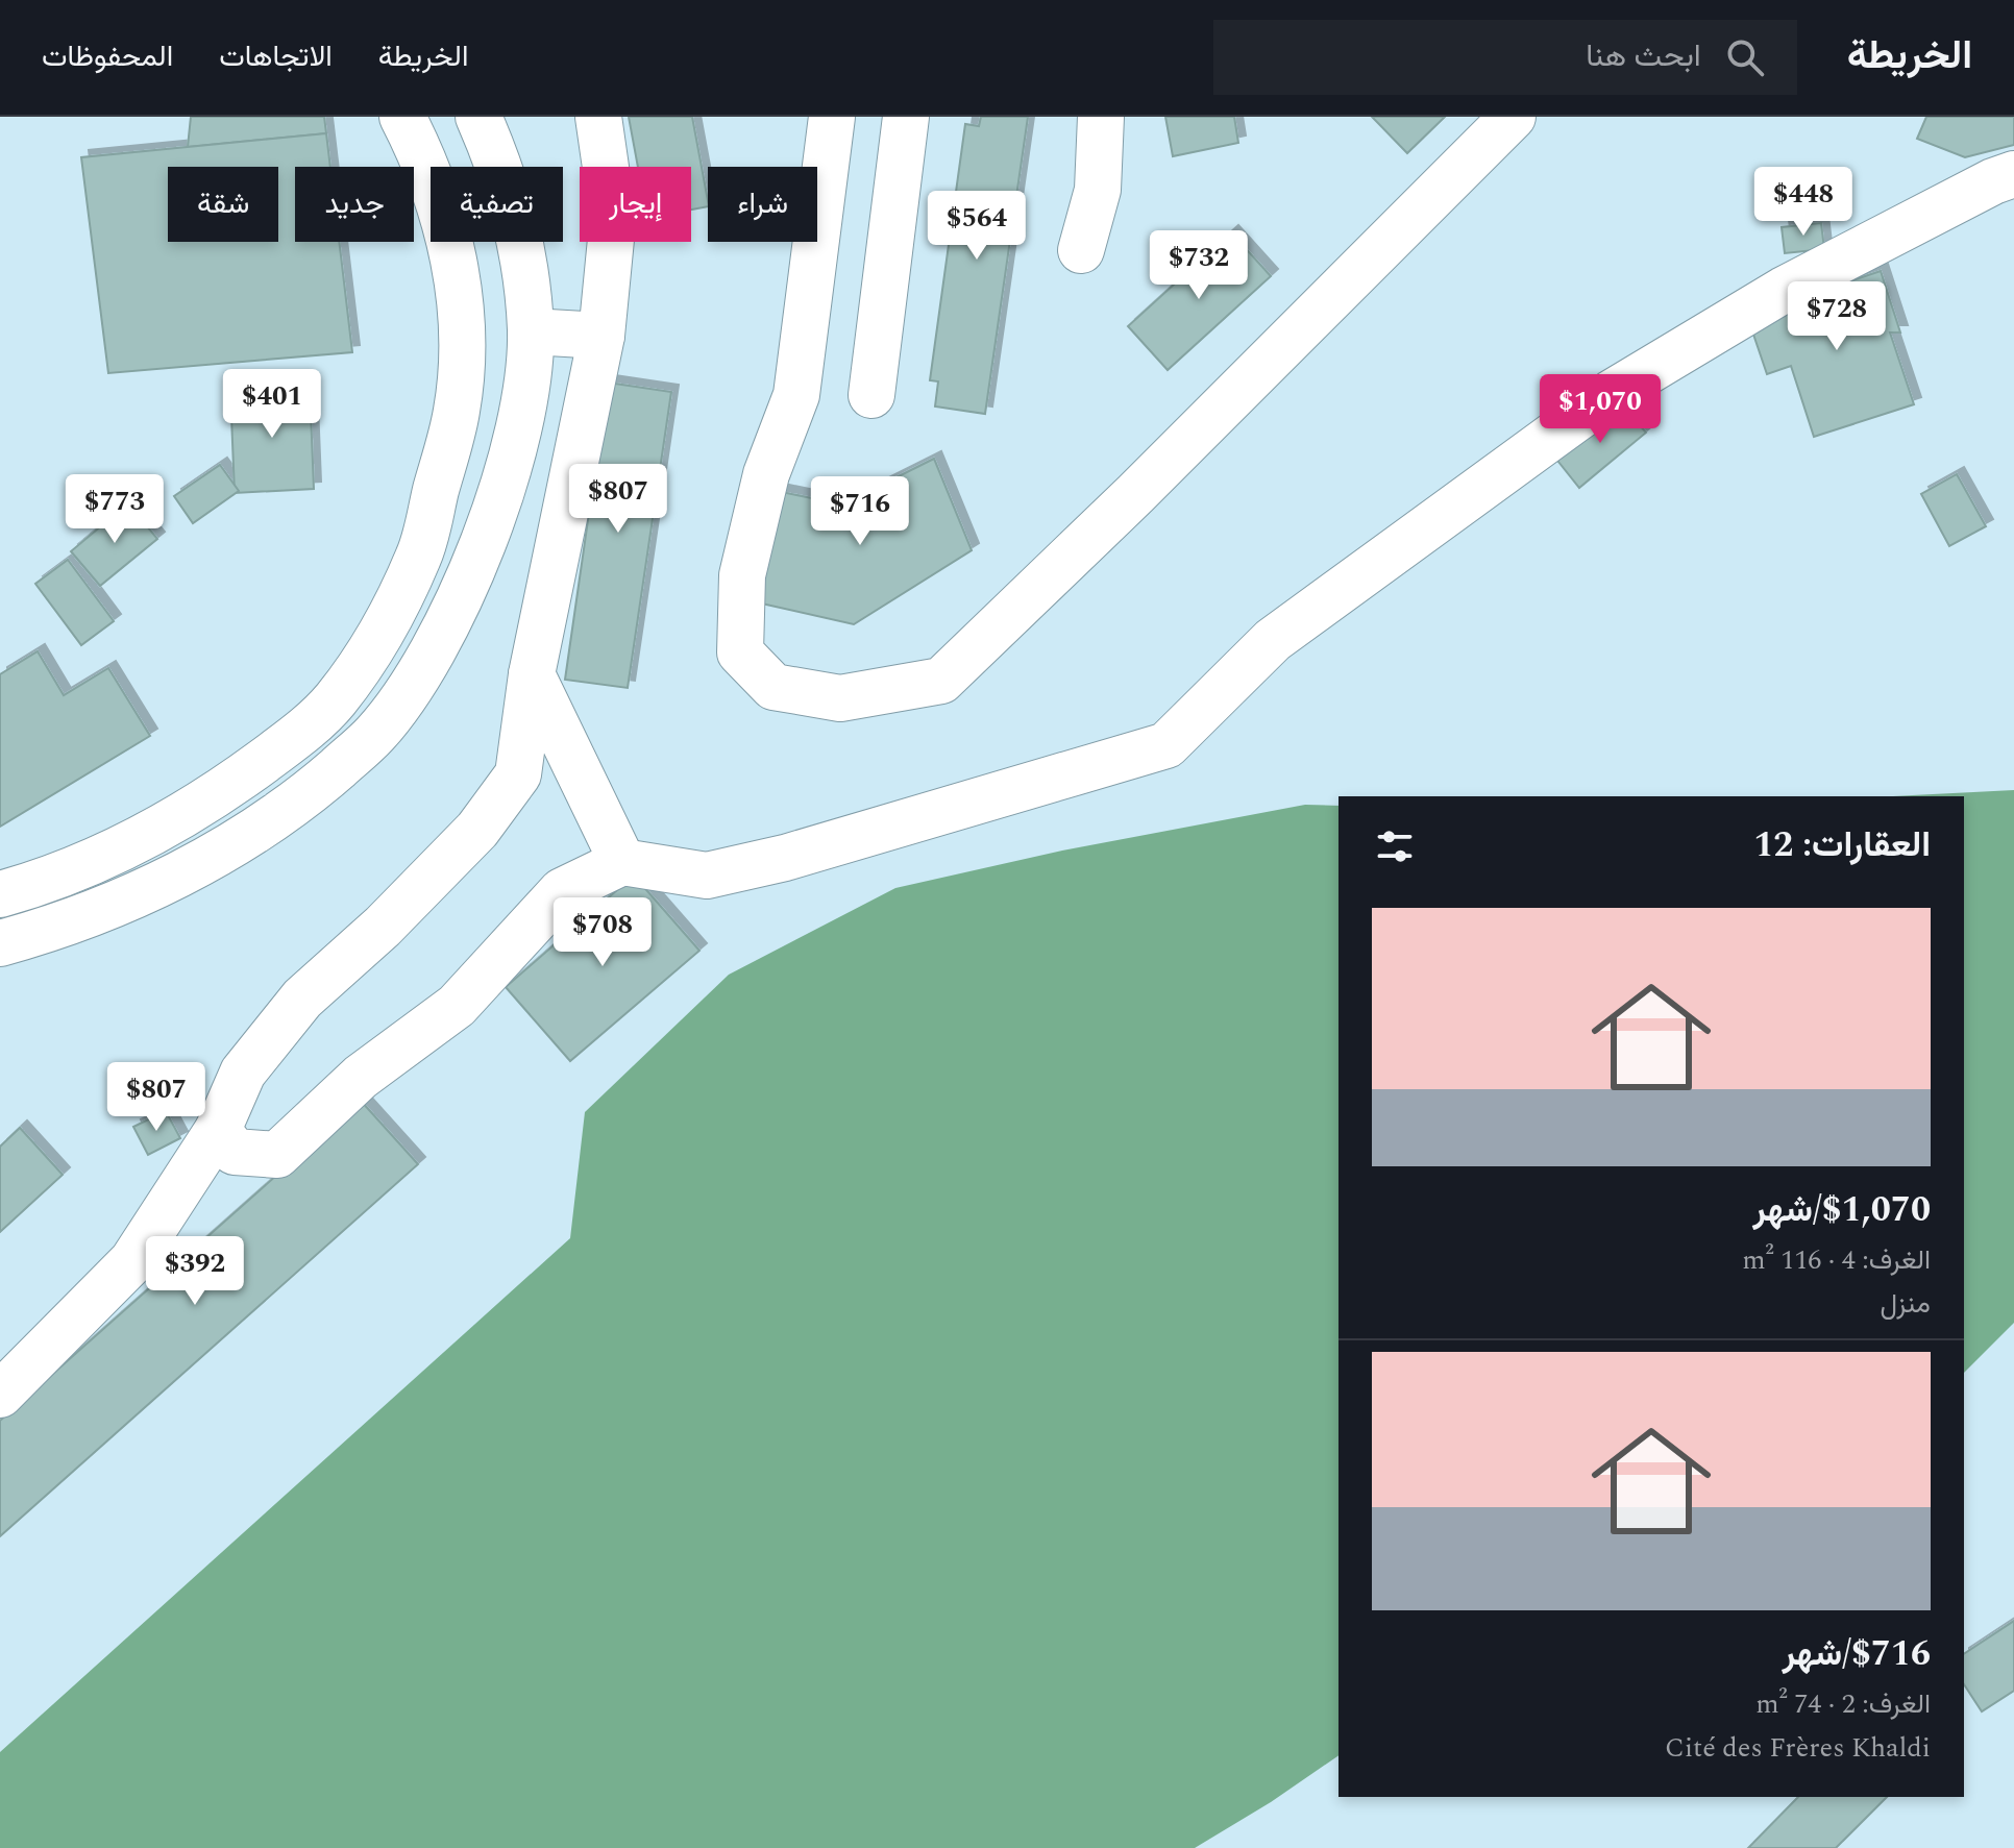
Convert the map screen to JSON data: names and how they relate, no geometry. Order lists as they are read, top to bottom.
{
  "page": {
    "header": "الخريطة",
    "search": "ابحث هنا",
    "nav": ["الخريطة", "الاتجاهات", "المحفوظات"],
    "price": [
      "$448",
      "$564",
      "$732",
      "$728",
      "$401",
      "$1,070",
      "$807",
      "$773",
      "$716",
      "$708",
      "$807",
      "$392"
    ],
    "chip": [
      "شراء",
      "إيجار",
      "تصفية",
      "جديد",
      "شقة"
    ],
    "heading": "العقارات: 12",
    "list": [
      {
        "name": "$1,070/شهر",
        "note": "الغرف: 4 · 116 m² · منزل"
      },
      {
        "name": "$716/شهر",
        "note": "الغرف: 2 · 74 m² · Cité des Frères Khaldi"
      }
    ]
  }
}
